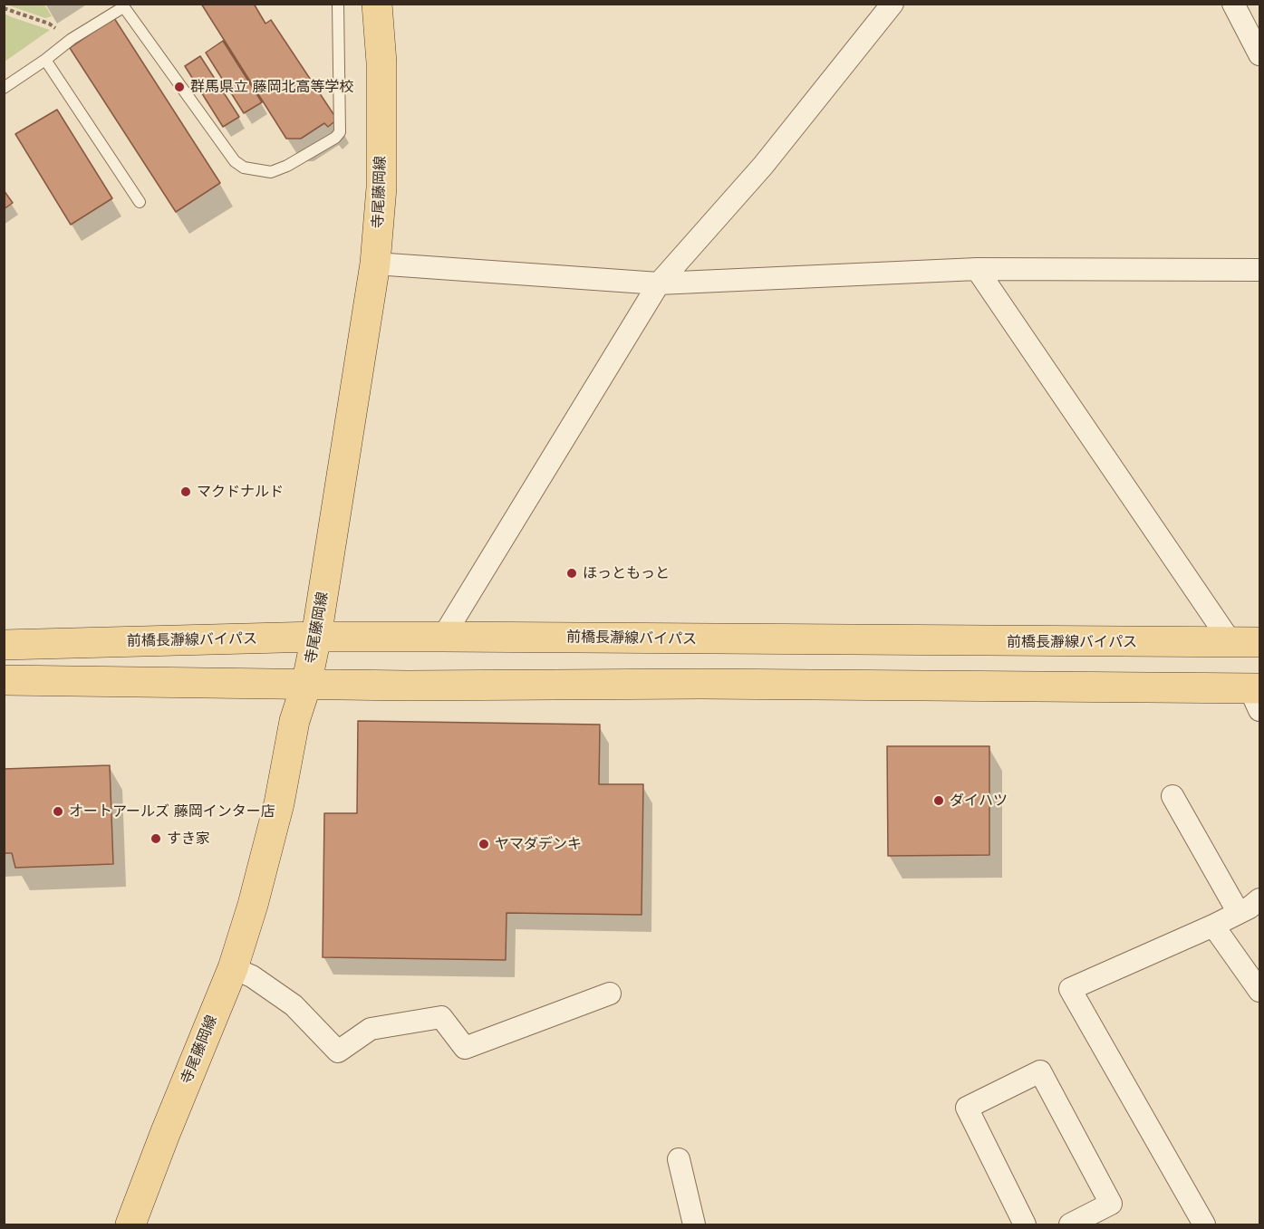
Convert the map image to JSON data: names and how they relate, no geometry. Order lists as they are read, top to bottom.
{
  "streets": {
    "main road": ["寺尾藤岡線", "前橋長瀞線バイパス"]
  },
  "crossings": [
    ["寺尾藤岡線", "前橋長瀞線バイパス"]
  ],
  "places": [
    "群馬県立 藤岡北高等学校",
    "マクドナルド",
    "ほっともっと",
    "ダイハツ",
    "オートアールズ 藤岡インター店",
    "すき家",
    "ヤマダデンキ"
  ]
}
